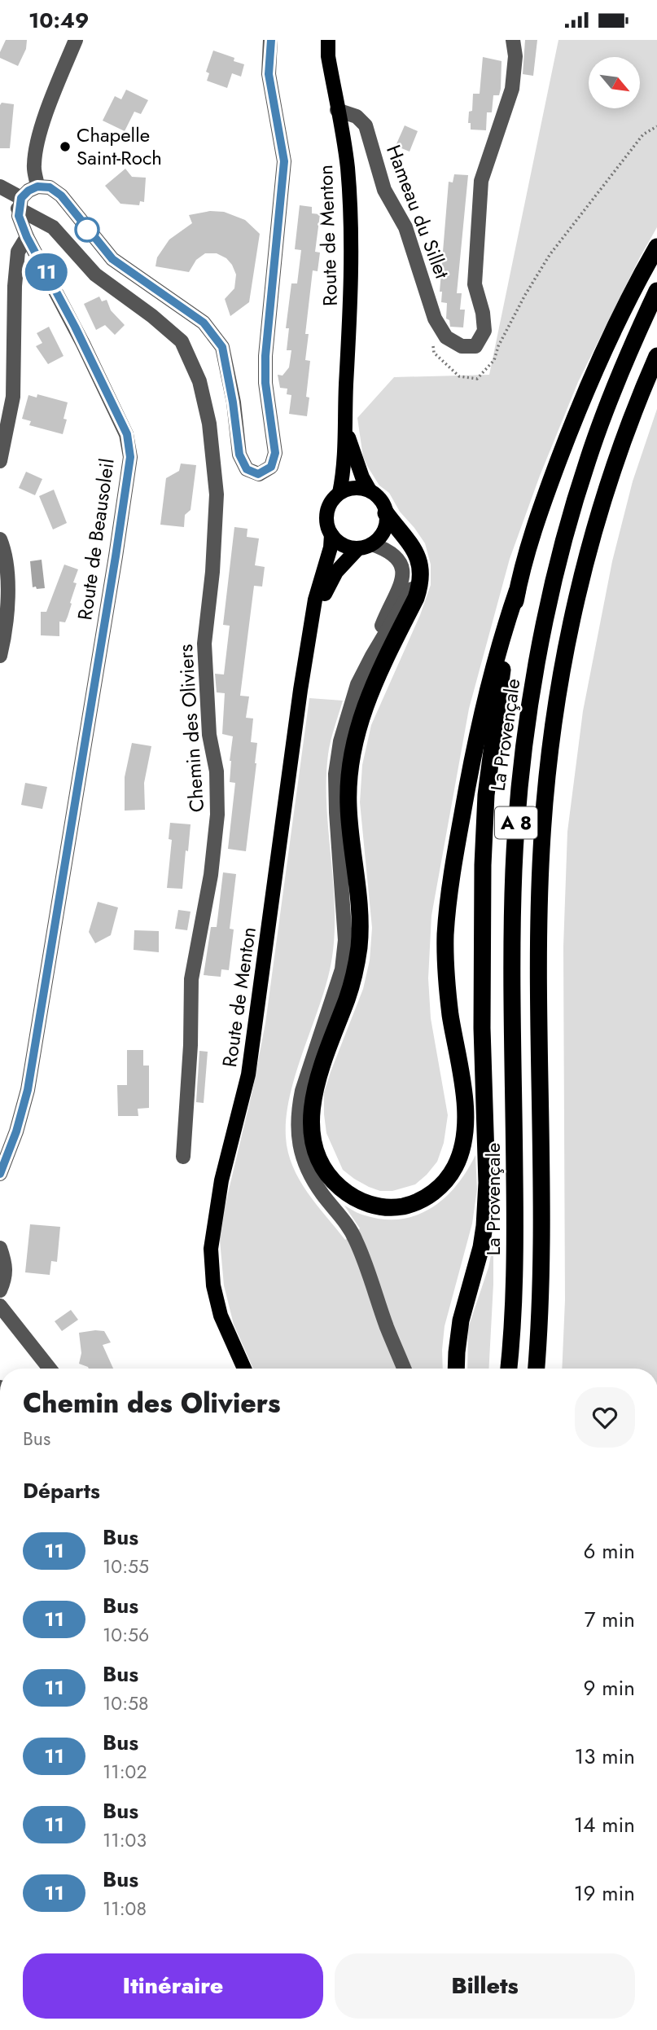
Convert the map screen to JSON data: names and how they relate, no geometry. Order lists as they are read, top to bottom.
{
  "streets": {
    "highway": ["La Provençale", "A 8"],
    "main road": ["Route de Menton"],
    "street": ["Hameau du Sillet", "Route de Beausoleil", "Chemin des Oliviers"]
  },
  "crossings": [
    ["Hameau du Sillet", "Route de Menton"],
    ["Route de Beausoleil", "Chemin des Oliviers"]
  ],
  "places": ["Chapelle Saint-Roch"],
  "lines": ["bus line 11"],
  "north": "bottom right",
  "page": {
    "status": "10:49",
    "on_map": "11",
    "heading": [
      ["Chemin des Oliviers", "Bus"],
      "Départs"
    ],
    "list": [
      {
        "mark": "11",
        "name": "Bus",
        "note": "10:55",
        "value": "6 min"
      },
      {
        "mark": "11",
        "name": "Bus",
        "note": "10:56",
        "value": "7 min"
      },
      {
        "mark": "11",
        "name": "Bus",
        "note": "10:58",
        "value": "9 min"
      },
      {
        "mark": "11",
        "name": "Bus",
        "note": "11:02",
        "value": "13 min"
      },
      {
        "mark": "11",
        "name": "Bus",
        "note": "11:03",
        "value": "14 min"
      },
      {
        "mark": "11",
        "name": "Bus",
        "note": "11:08",
        "value": "19 min"
      }
    ],
    "buttons": ["Itinéraire", "Billets"]
  }
}
